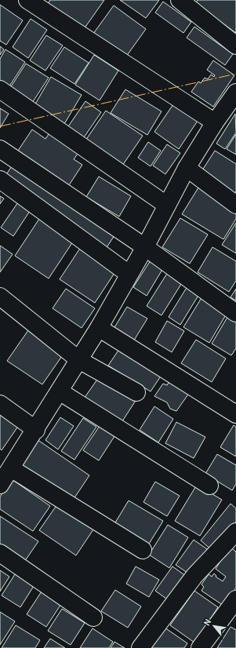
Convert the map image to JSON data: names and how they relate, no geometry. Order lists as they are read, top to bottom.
{
  "north": "top left"
}
